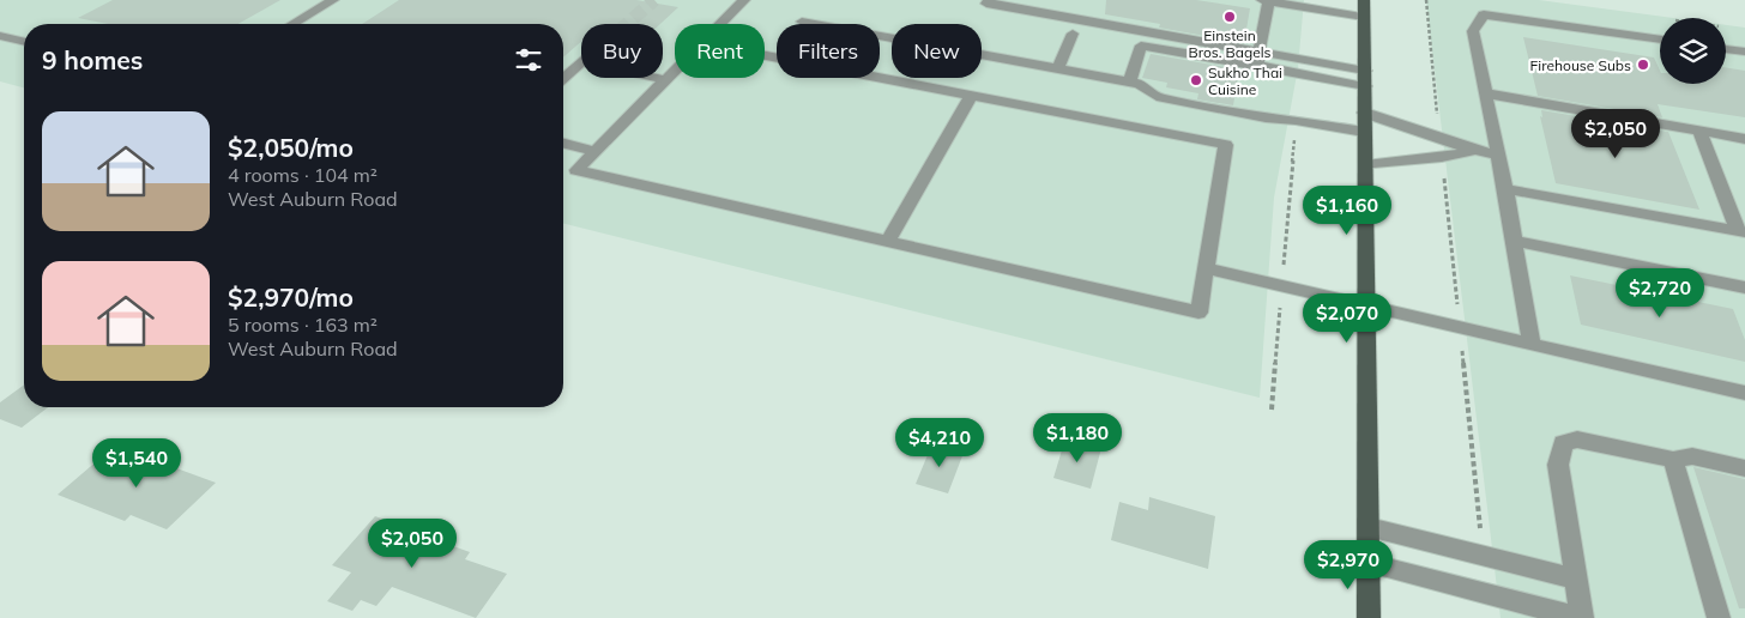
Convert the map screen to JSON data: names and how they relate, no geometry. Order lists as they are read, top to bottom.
{
  "places": ["Einstein Bros. Bagels", "Firehouse Subs", "Sukho Thai Cuisine"],
  "page": {
    "chip": [
      "Buy",
      "Rent",
      "Filters",
      "New"
    ],
    "heading": "9 homes",
    "list": [
      {
        "name": "$2,050/mo",
        "note": "4 rooms · 104 m² · West Auburn Road"
      },
      {
        "name": "$2,970/mo",
        "note": "5 rooms · 163 m² · West Auburn Road"
      }
    ],
    "price": [
      "$2,050",
      "$1,160",
      "$2,720",
      "$2,070",
      "$1,180",
      "$4,210",
      "$1,540",
      "$2,050",
      "$2,970"
    ]
  }
}
